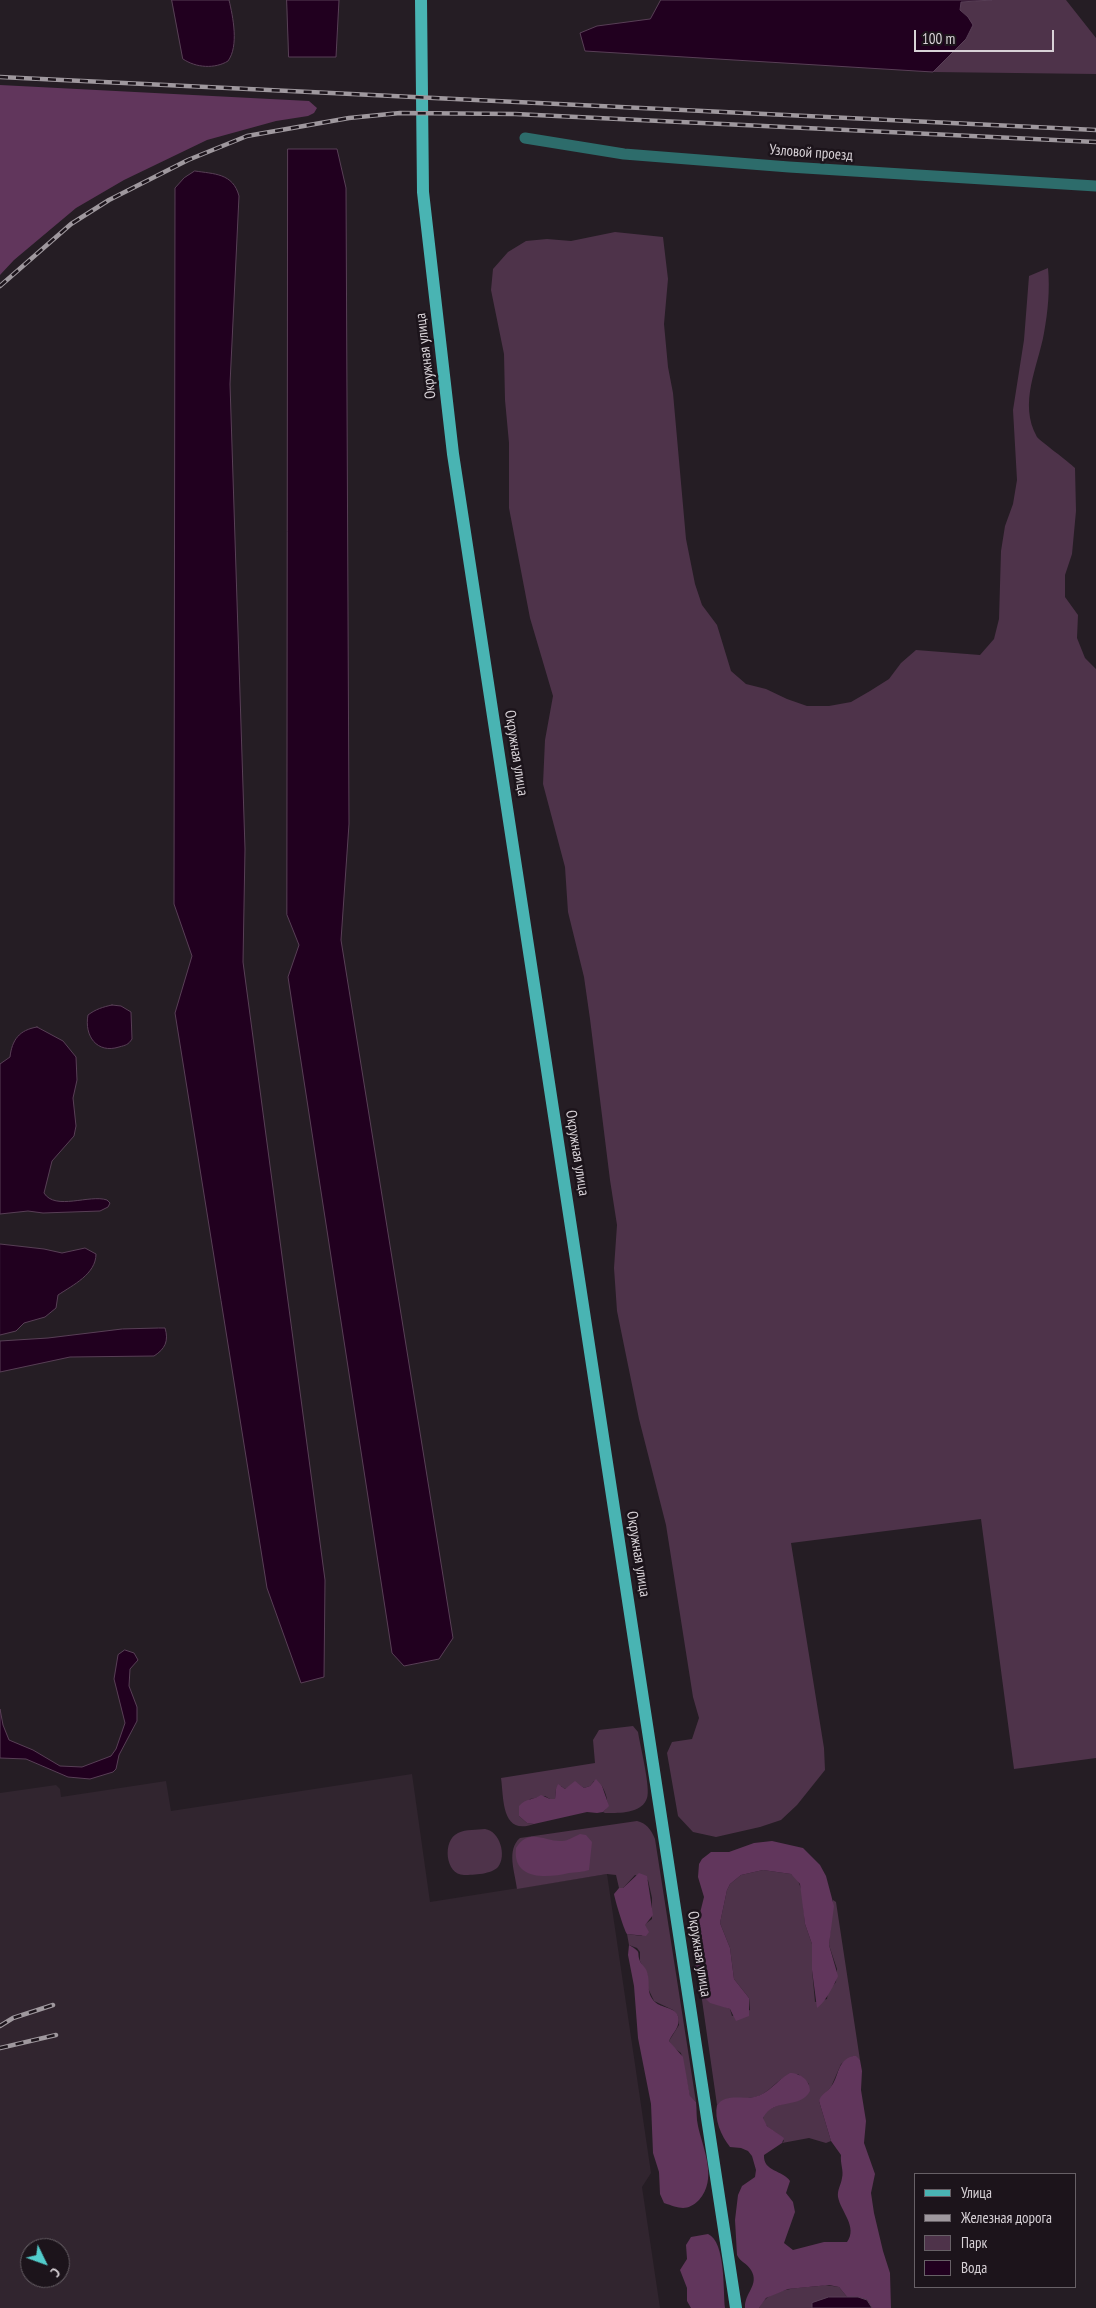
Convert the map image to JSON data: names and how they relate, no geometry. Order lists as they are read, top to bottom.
{
  "streets": {
    "main road": ["Окружная улица"],
    "street": ["Узловой проезд"]
  },
  "legend": [
    "Улица",
    "Железная дорога",
    "Парк",
    "Вода"
  ],
  "scale_bar": "100 m",
  "north": "bottom right"
}
